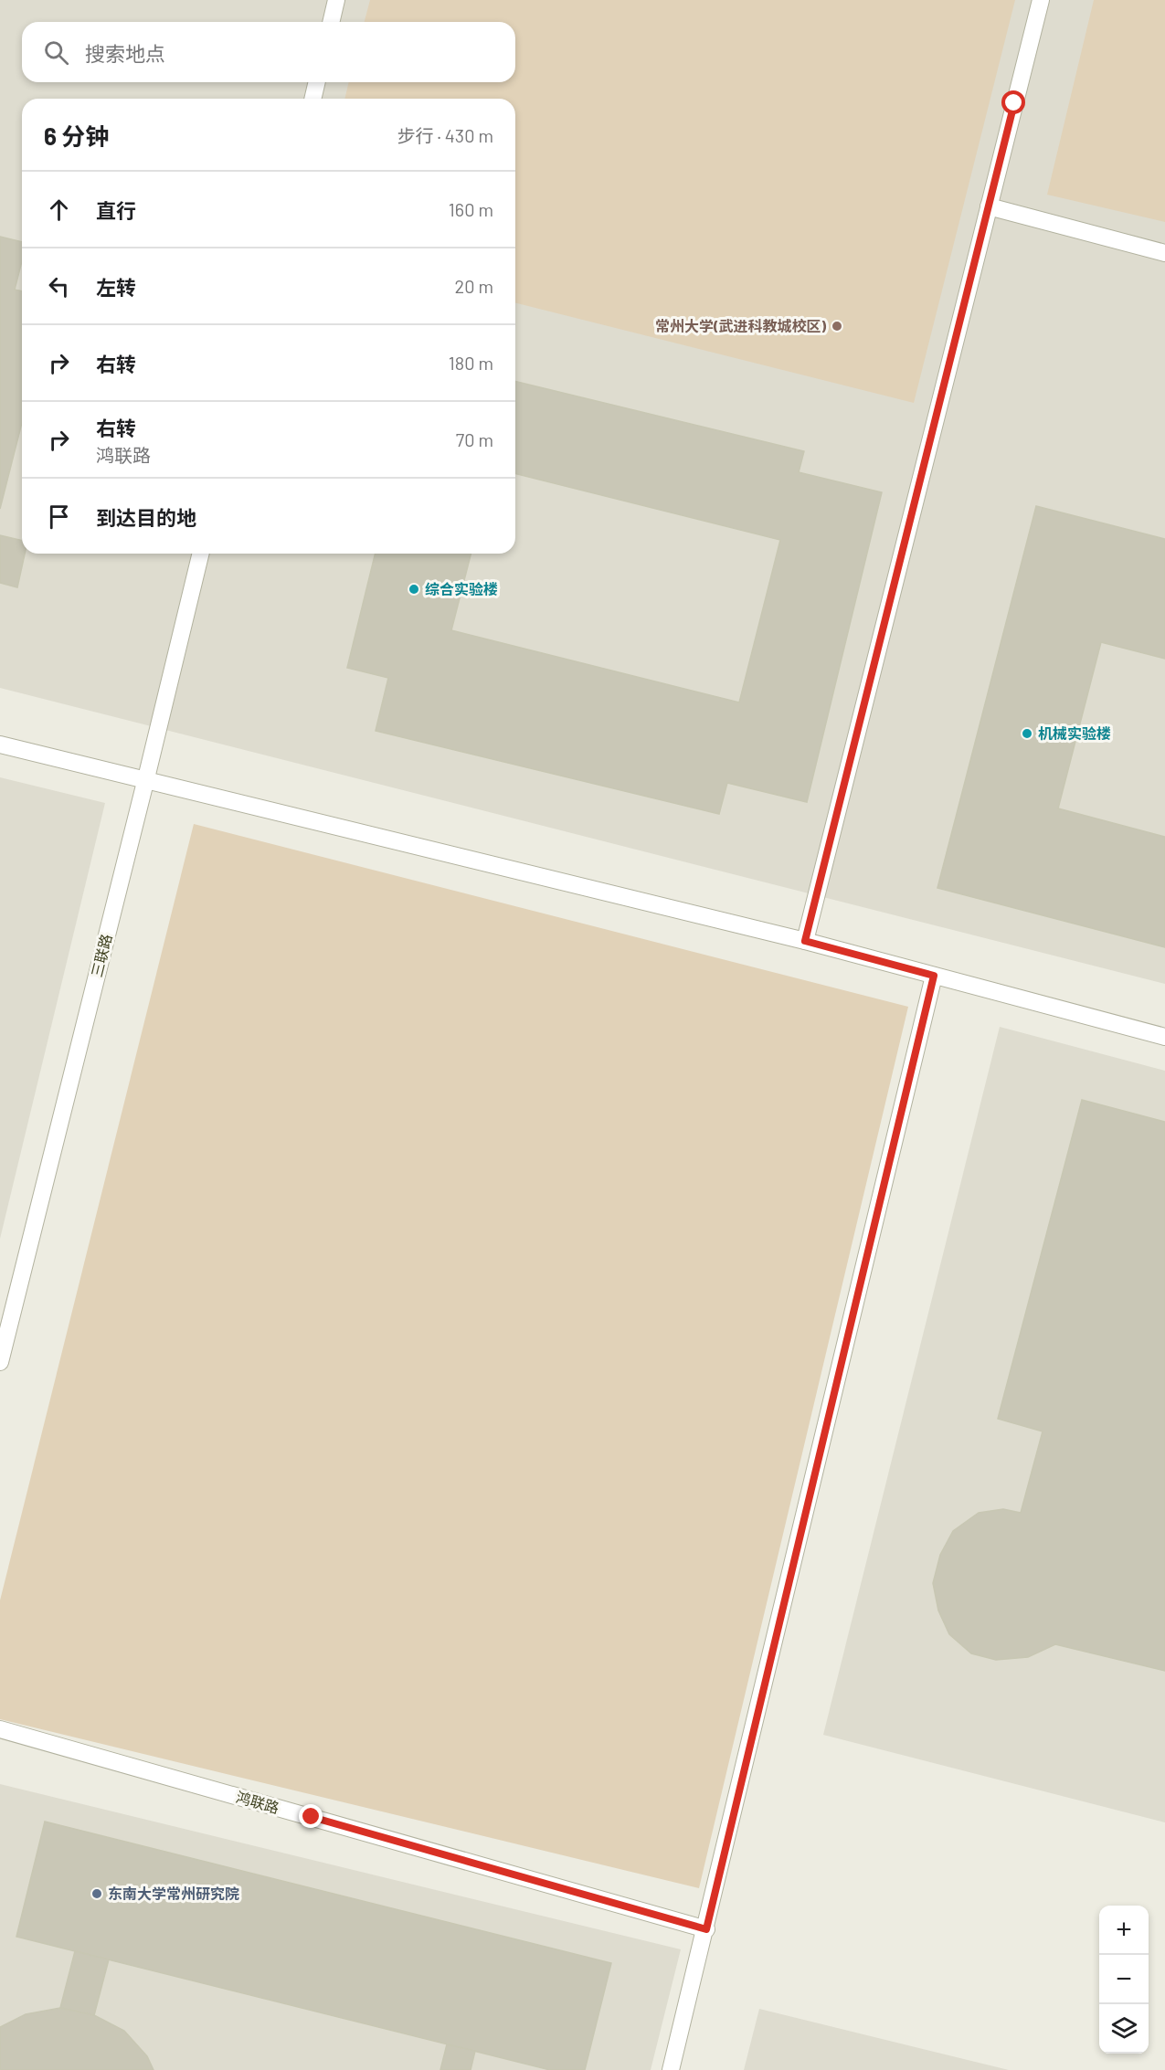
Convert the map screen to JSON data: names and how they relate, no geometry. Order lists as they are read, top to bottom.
{
  "streets": {
    "street": ["三联路", "鸿联路"]
  },
  "places": [
    "常州大学(武进科教城校区)",
    "综合实验楼",
    "机械实验楼",
    "东南大学常州研究院"
  ],
  "page": {
    "search": "搜索地点",
    "heading": ["6 分钟", "步行 · 430 m"],
    "list": [
      ["直行", "160 m"],
      ["左转", "20 m"],
      ["右转", "180 m"],
      ["右转", "鸿联路", "70 m"],
      "到达目的地"
    ],
    "map_buttons": ["+", "−"]
  }
}
